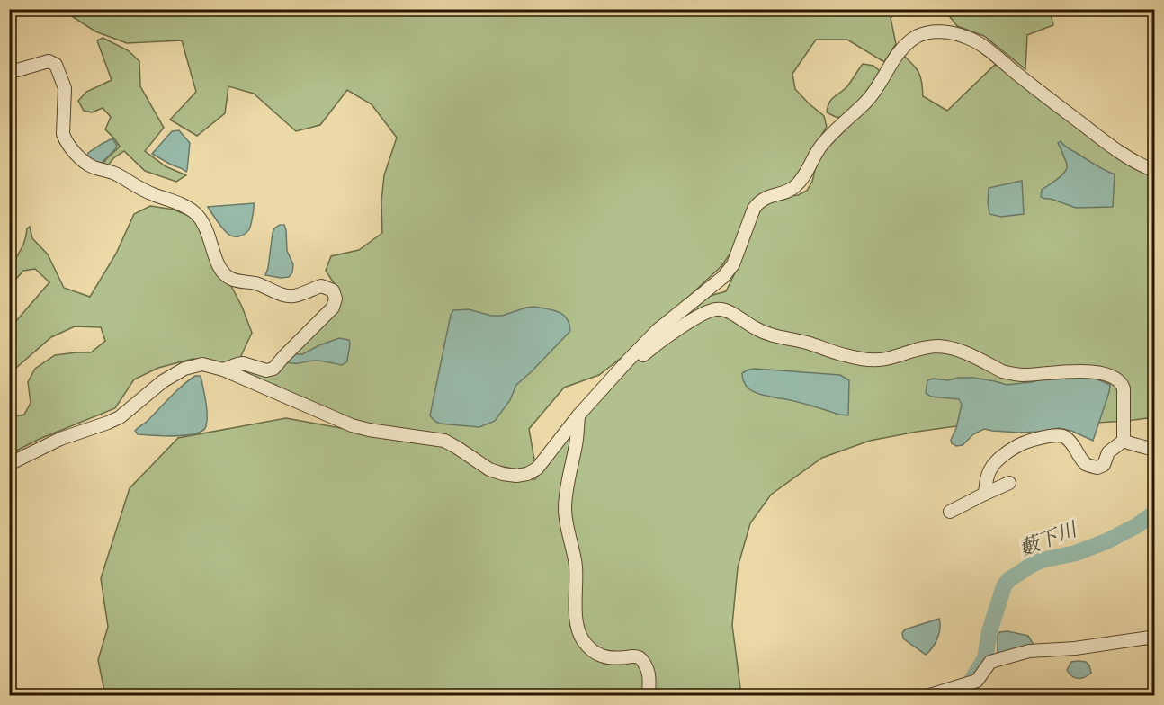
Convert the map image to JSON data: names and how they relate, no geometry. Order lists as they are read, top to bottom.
{
  "water": ["藪下川"]
}
